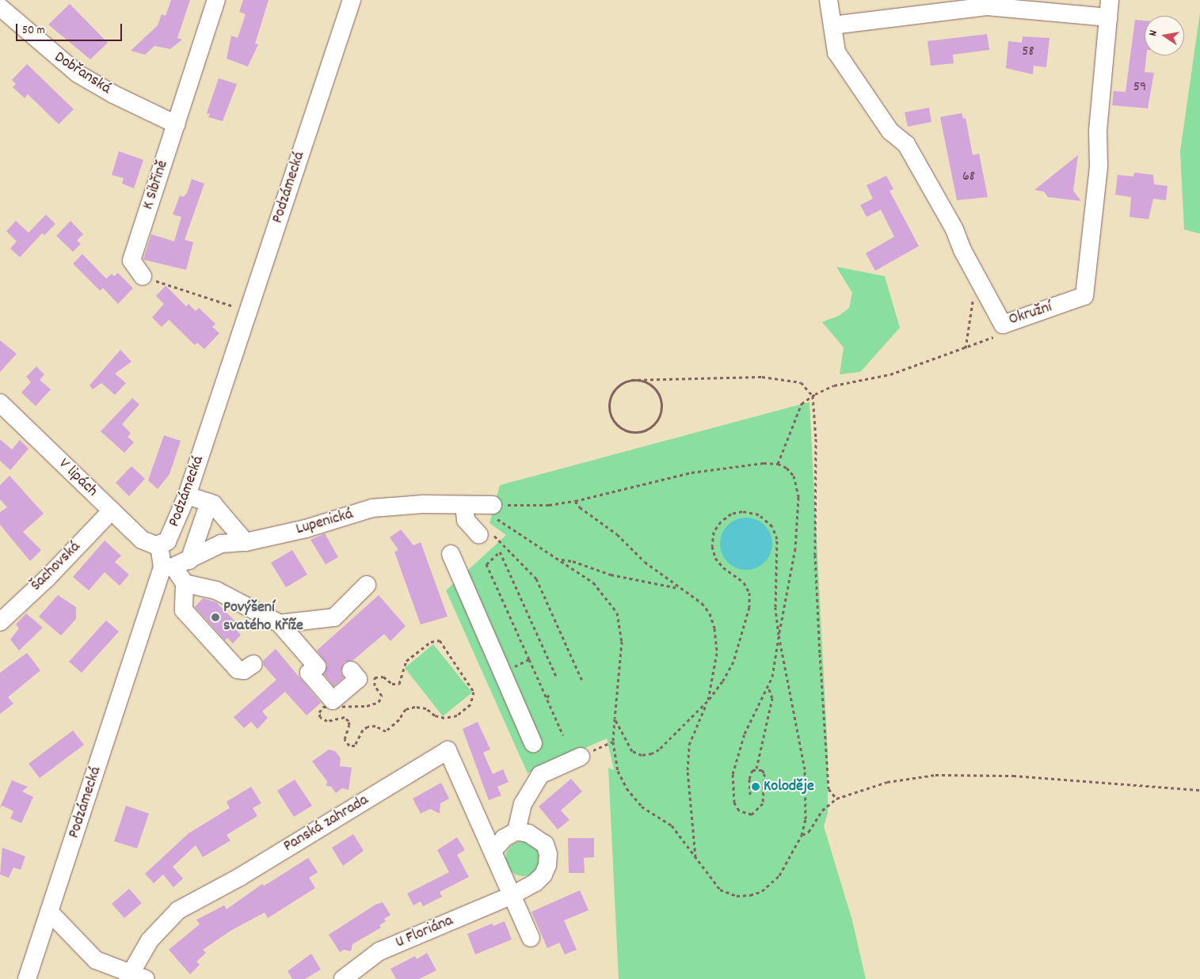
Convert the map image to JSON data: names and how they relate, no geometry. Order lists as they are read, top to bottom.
{
  "streets": {
    "street": [
      "Dobřanská",
      "K Sibřině",
      "Podzámecká",
      "Okružní",
      "V lipách",
      "Lupenická",
      "Šachovská",
      "Panská zahrada",
      "U Floriána"
    ]
  },
  "crossings": [
    ["Dobřanská", "K Sibřině"],
    ["Podzámecká", "V lipách"],
    ["Podzámecká", "Lupenická"],
    ["V lipách", "Šachovská"],
    ["Panská zahrada", "U Floriána"]
  ],
  "places": ["Povýšení svatého Kříže", "Koloděje"],
  "house_numbers": ["58", "59", "68"],
  "scale_bar": "50 m",
  "north": "left"
}
